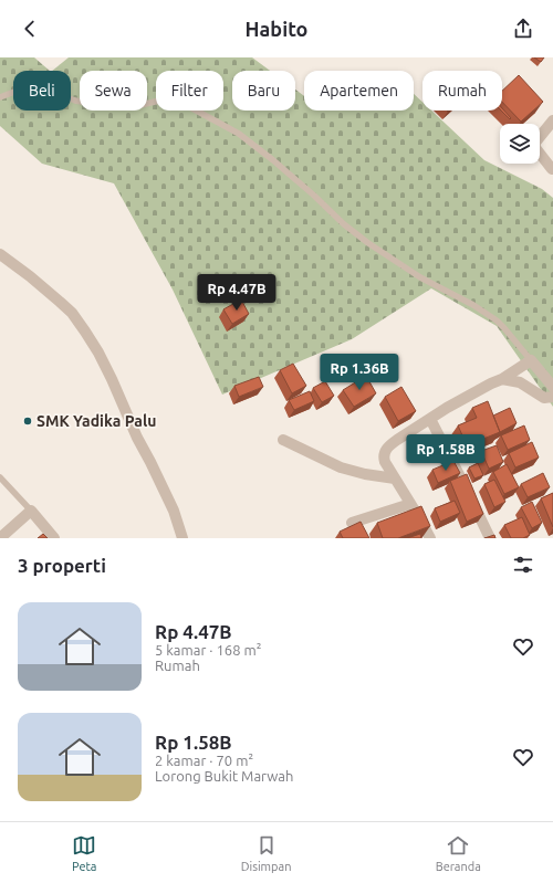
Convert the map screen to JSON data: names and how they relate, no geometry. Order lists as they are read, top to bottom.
{
  "places": ["SMK Yadika Palu"],
  "page": {
    "header": "Habito",
    "chip": [
      "Beli",
      "Sewa",
      "Filter",
      "Baru",
      "Apartemen",
      "Rumah"
    ],
    "price": ["Rp 4.47B", "Rp 1.36B", "Rp 1.58B"],
    "heading": "3 properti",
    "list": [
      {
        "name": "Rp 4.47B",
        "note": "5 kamar · 168 m² · Rumah"
      },
      {
        "name": "Rp 1.58B",
        "note": "2 kamar · 70 m² · Lorong Bukit Marwah"
      }
    ],
    "tabs": ["Peta", "Disimpan", "Beranda"]
  }
}
